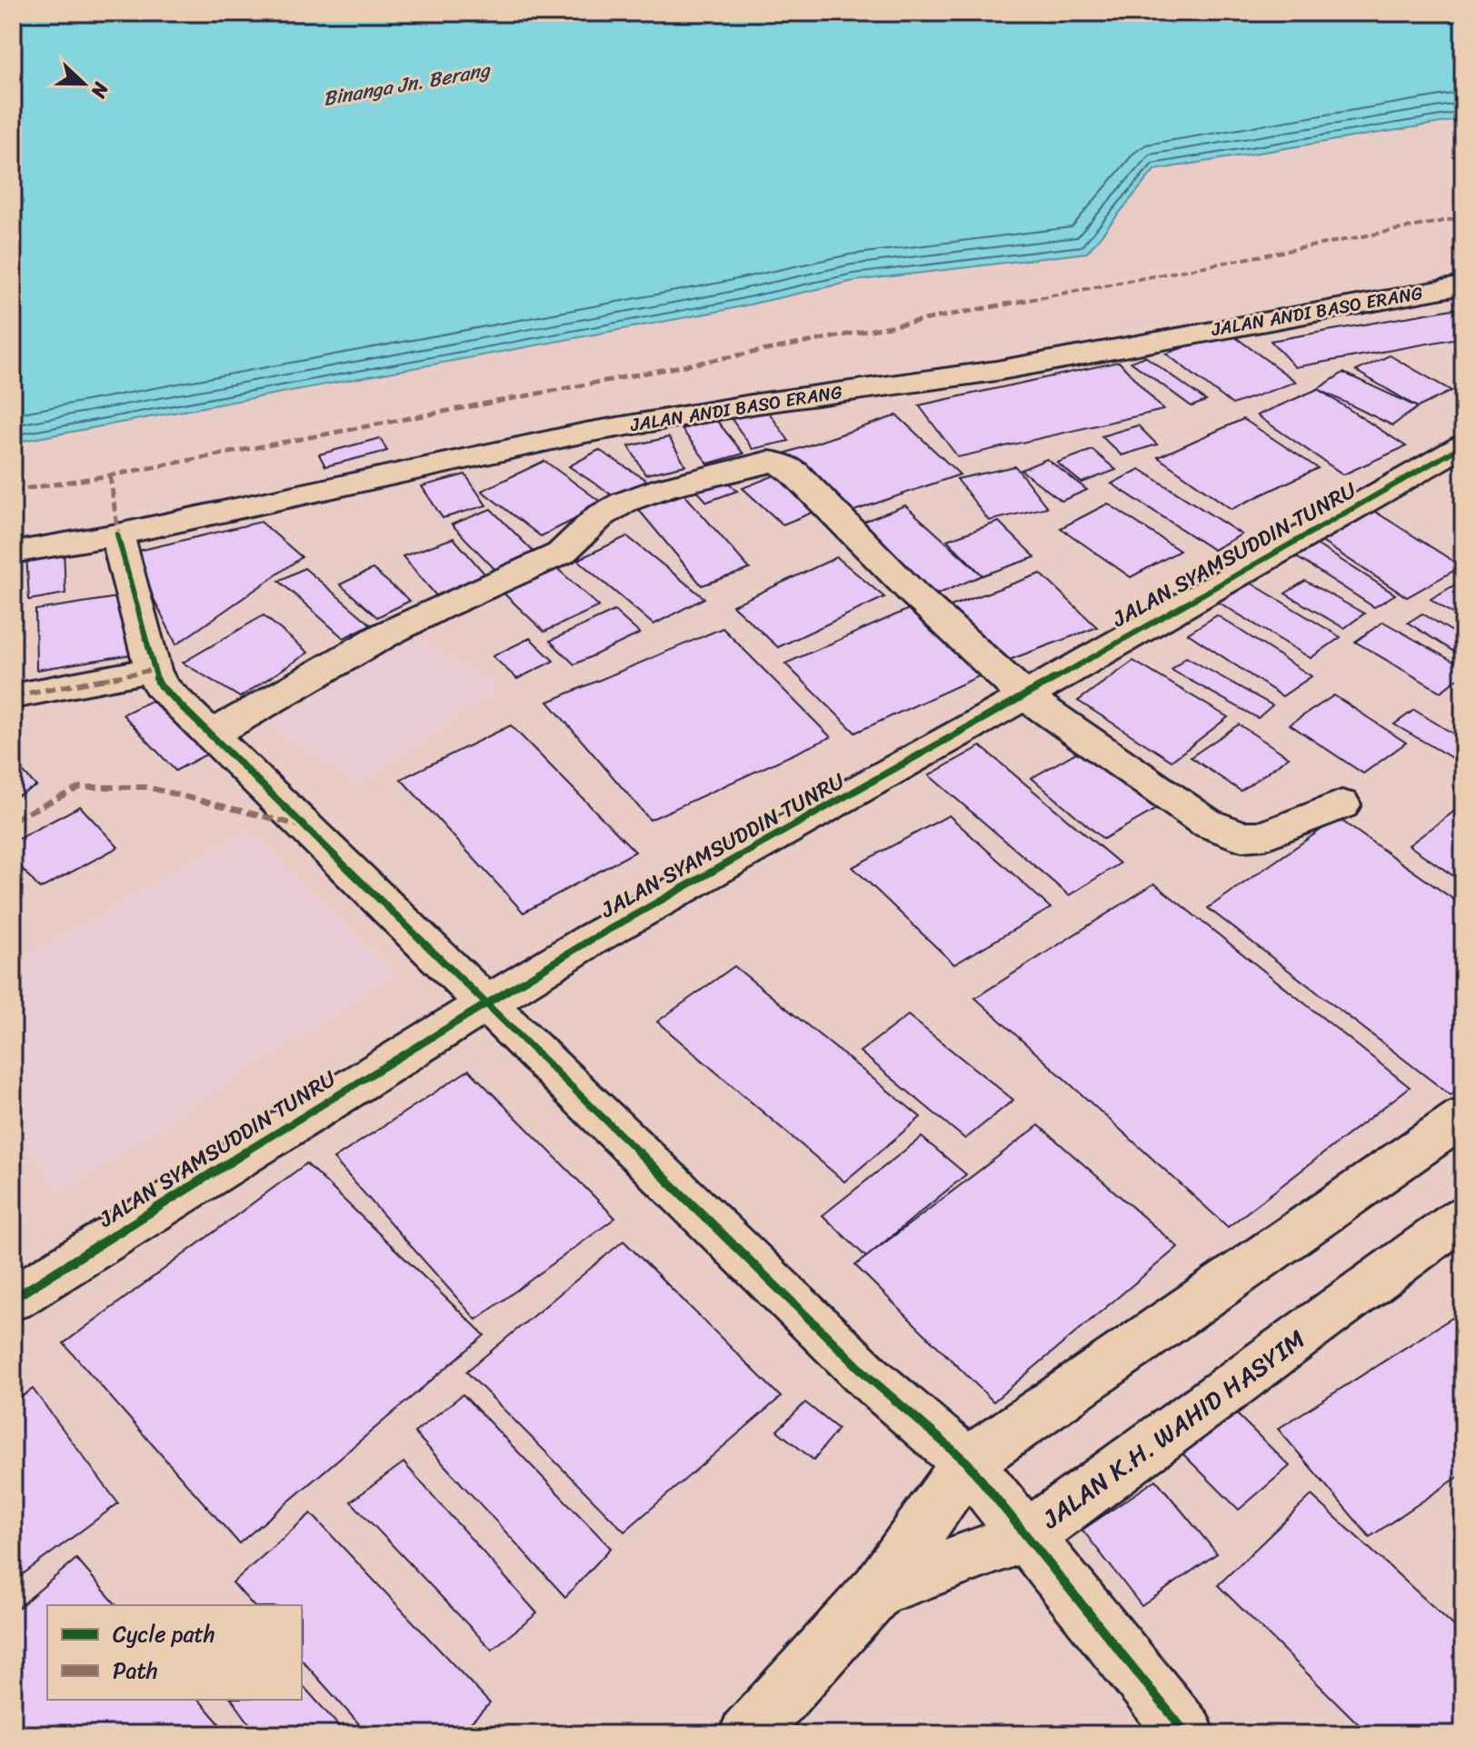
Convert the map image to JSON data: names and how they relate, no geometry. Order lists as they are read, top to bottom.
{
  "streets": {
    "main road": ["JALAN ANDI BASO ERANG", "JALAN SYAMSUDDIN TUNRU", "JALAN K.H. WAHID HASYIM"]
  },
  "water": ["Binanga Jn. Berang"],
  "legend": ["Cycle path", "Path"],
  "north": "right"
}
